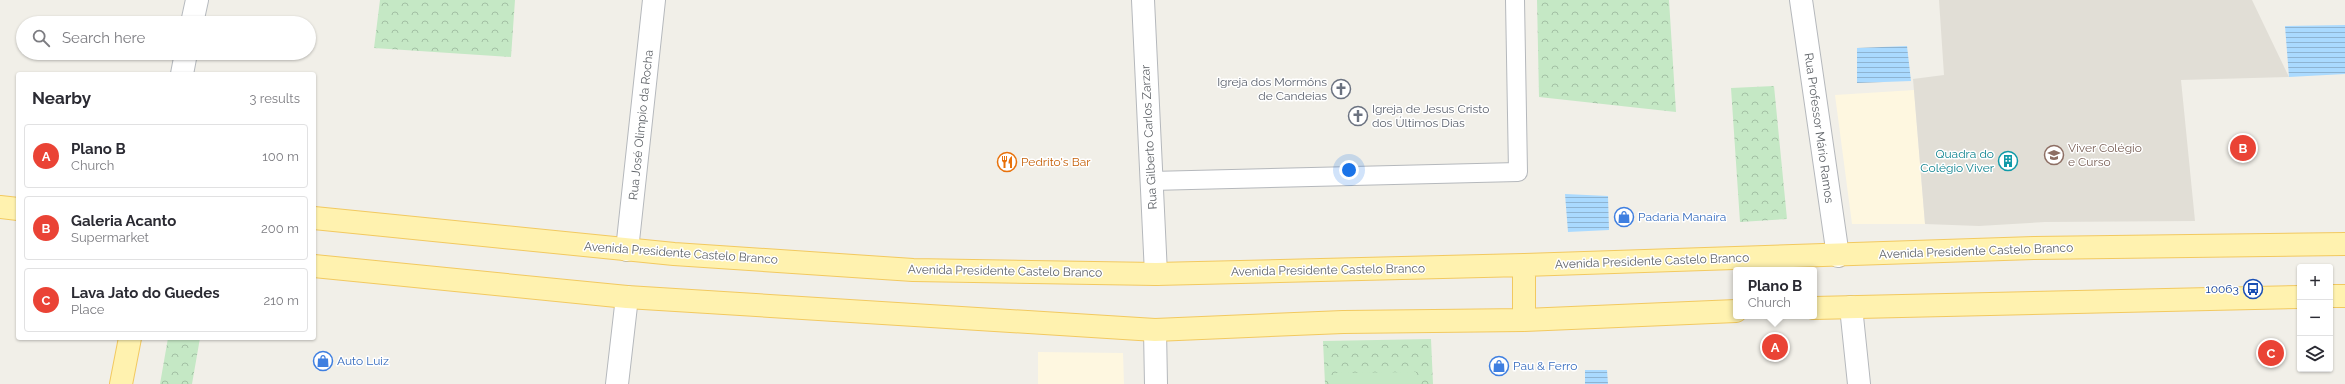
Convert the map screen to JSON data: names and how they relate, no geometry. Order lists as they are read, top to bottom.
{
  "streets": {
    "main road": ["Avenida Presidente Castelo Branco"],
    "street": ["Rua José Olimpio da Rocha", "Rua Professor Mário Ramos", "Rua Gilberto Carlos Zarzar"]
  },
  "crossings": [
    ["Rua José Olimpio da Rocha", "Avenida Presidente Castelo Branco"],
    ["Rua Professor Mário Ramos", "Avenida Presidente Castelo Branco"],
    ["Rua Gilberto Carlos Zarzar", "Avenida Presidente Castelo Branco"]
  ],
  "places": {
    "church": ["Igreja dos Mormóns de Candeias", "Igreja de Jesus Cristo dos Últimos Dias"],
    "school or university": ["Viver Colégio e Curso"],
    "building": ["Quadra do Colégio Viver"],
    "restaurant": ["Pedrito's Bar"],
    "shop": ["Padaria Manaíra", "Auto Luiz", "Pau & Ferro"],
    "bus stop": ["10063"]
  },
  "page": {
    "search": "Search here",
    "heading": ["Nearby", "3 results"],
    "list": [
      {
        "mark": "A",
        "name": "Plano B",
        "note": "Church",
        "value": "100 m"
      },
      {
        "mark": "B",
        "name": "Galeria Acanto",
        "note": "Supermarket",
        "value": "200 m"
      },
      {
        "mark": "C",
        "name": "Lava Jato do Guedes",
        "note": "Place",
        "value": "210 m"
      }
    ],
    "pins": ["B", "A", "C"],
    "map_buttons": ["+", "−"],
    "popup": ["Plano B", "Church"]
  }
}
